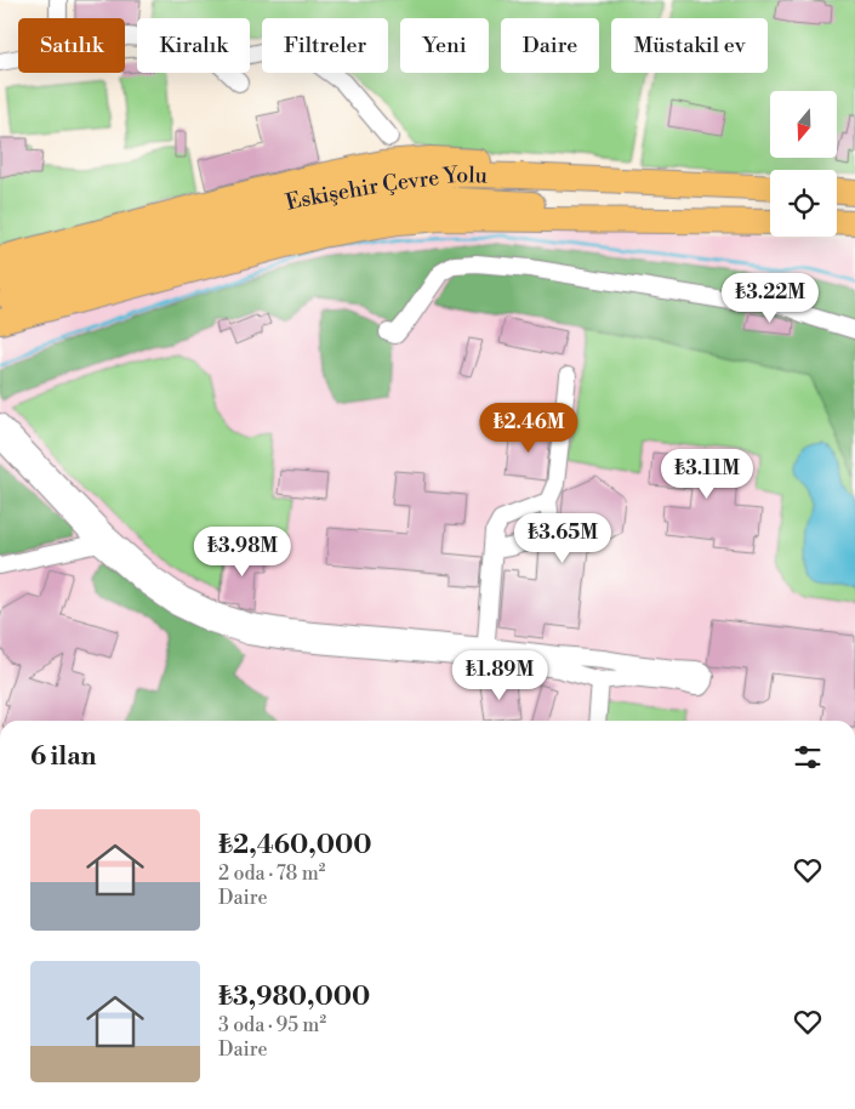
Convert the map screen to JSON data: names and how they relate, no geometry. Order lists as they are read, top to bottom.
{
  "north": "bottom",
  "page": {
    "chip": [
      "Satılık",
      "Kiralık",
      "Filtreler",
      "Yeni",
      "Daire",
      "Müstakil ev"
    ],
    "price": [
      "₺3.22M",
      "₺2.46M",
      "₺3.11M",
      "₺3.65M",
      "₺3.98M",
      "₺1.89M"
    ],
    "heading": "6 ilan",
    "list": [
      {
        "name": "₺2,460,000",
        "note": "2 oda · 78 m² · Daire"
      },
      {
        "name": "₺3,980,000",
        "note": "3 oda · 95 m² · Daire"
      }
    ]
  }
}
